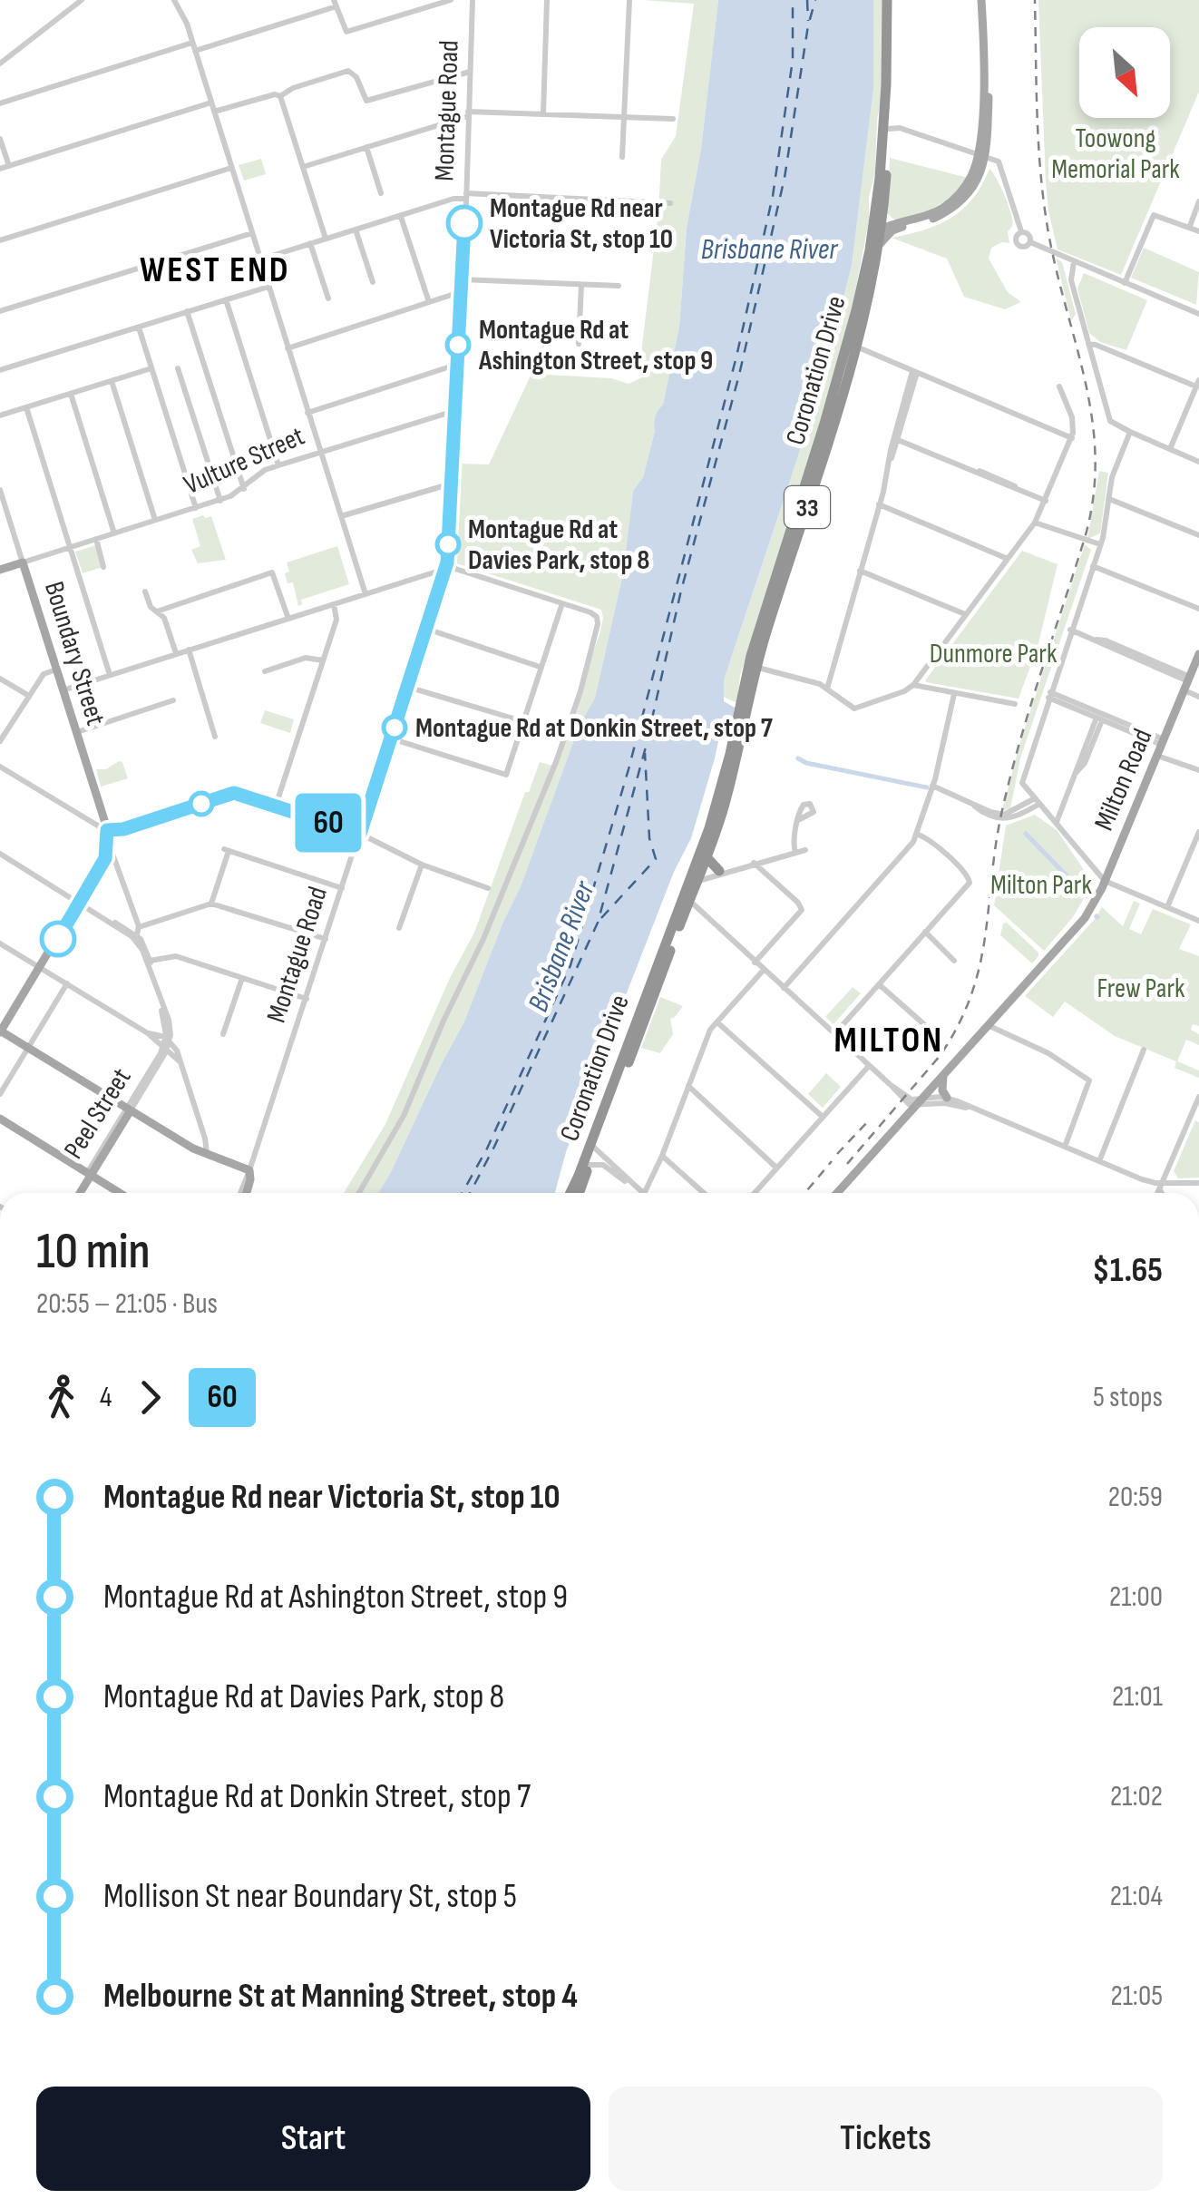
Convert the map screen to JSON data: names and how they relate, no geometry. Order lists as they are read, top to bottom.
{
  "streets": {
    "highway": ["Coronation Drive", "33"],
    "main road": [
      "Montague Road",
      "Vulture Street",
      "Boundary Street",
      "Milton Road",
      "Peel Street"
    ]
  },
  "crossings": [
    ["Montague Road", "Vulture Street"],
    ["Vulture Street", "Boundary Street"]
  ],
  "districts": ["WEST END", "MILTON"],
  "water": ["Brisbane River"],
  "parks": [
    "Toowong Memorial Park",
    "Dunmore Park",
    "Milton Park",
    "Frew Park"
  ],
  "places": [
    "Montague Rd near Victoria St, stop 10",
    "Montague Rd at Ashington Street, stop 9",
    "Montague Rd at Davies Park, stop 8",
    "Montague Rd at Donkin Street, stop 7"
  ],
  "lines": ["bus line 60"],
  "north": "bottom right",
  "page": {
    "on_map": "60",
    "heading": ["10 min", "20:55 – 21:05 · Bus", "$1.65"],
    "legs": ["4", "60", "5 stops"],
    "list": [
      {
        "name": "Montague Rd near Victoria St, stop 10",
        "value": "20:59"
      },
      {
        "name": "Montague Rd at Ashington Street, stop 9",
        "value": "21:00"
      },
      {
        "name": "Montague Rd at Davies Park, stop 8",
        "value": "21:01"
      },
      {
        "name": "Montague Rd at Donkin Street, stop 7",
        "value": "21:02"
      },
      {
        "name": "Mollison St near Boundary St, stop 5",
        "value": "21:04"
      },
      {
        "name": "Melbourne St at Manning Street, stop 4",
        "value": "21:05"
      }
    ],
    "buttons": ["Start", "Tickets"]
  }
}
